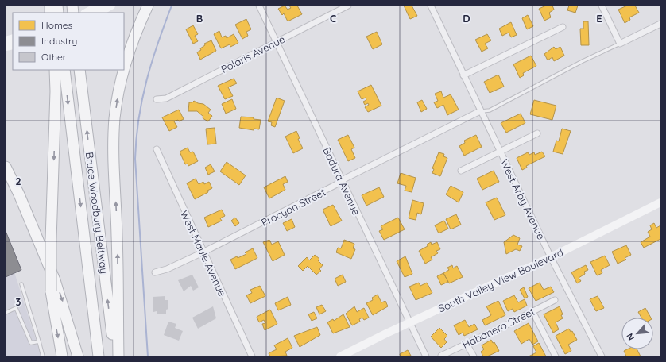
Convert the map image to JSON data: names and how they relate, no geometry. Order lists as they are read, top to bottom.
{
  "streets": {
    "highway": ["Bruce Woodbury Beltway"],
    "main road": ["South Valley View Boulevard"],
    "street": [
      "Polaris Avenue",
      "Badura Avenue",
      "West Arby Avenue",
      "Procyon Street",
      "West Maule Avenue",
      "Habanero Street"
    ]
  },
  "crossings": [
    ["Polaris Avenue", "Badura Avenue"],
    ["Badura Avenue", "Procyon Street"],
    ["Badura Avenue", "South Valley View Boulevard"],
    ["West Arby Avenue", "Procyon Street"],
    ["West Arby Avenue", "South Valley View Boulevard"],
    ["Procyon Street", "West Maule Avenue"]
  ],
  "legend": ["Homes", "Industry", "Other"],
  "north": "bottom left",
  "grid": {
    "columns": [
      "B",
      "C",
      "D",
      "E"
    ],
    "rows": ["2", "3"]
  }
}
